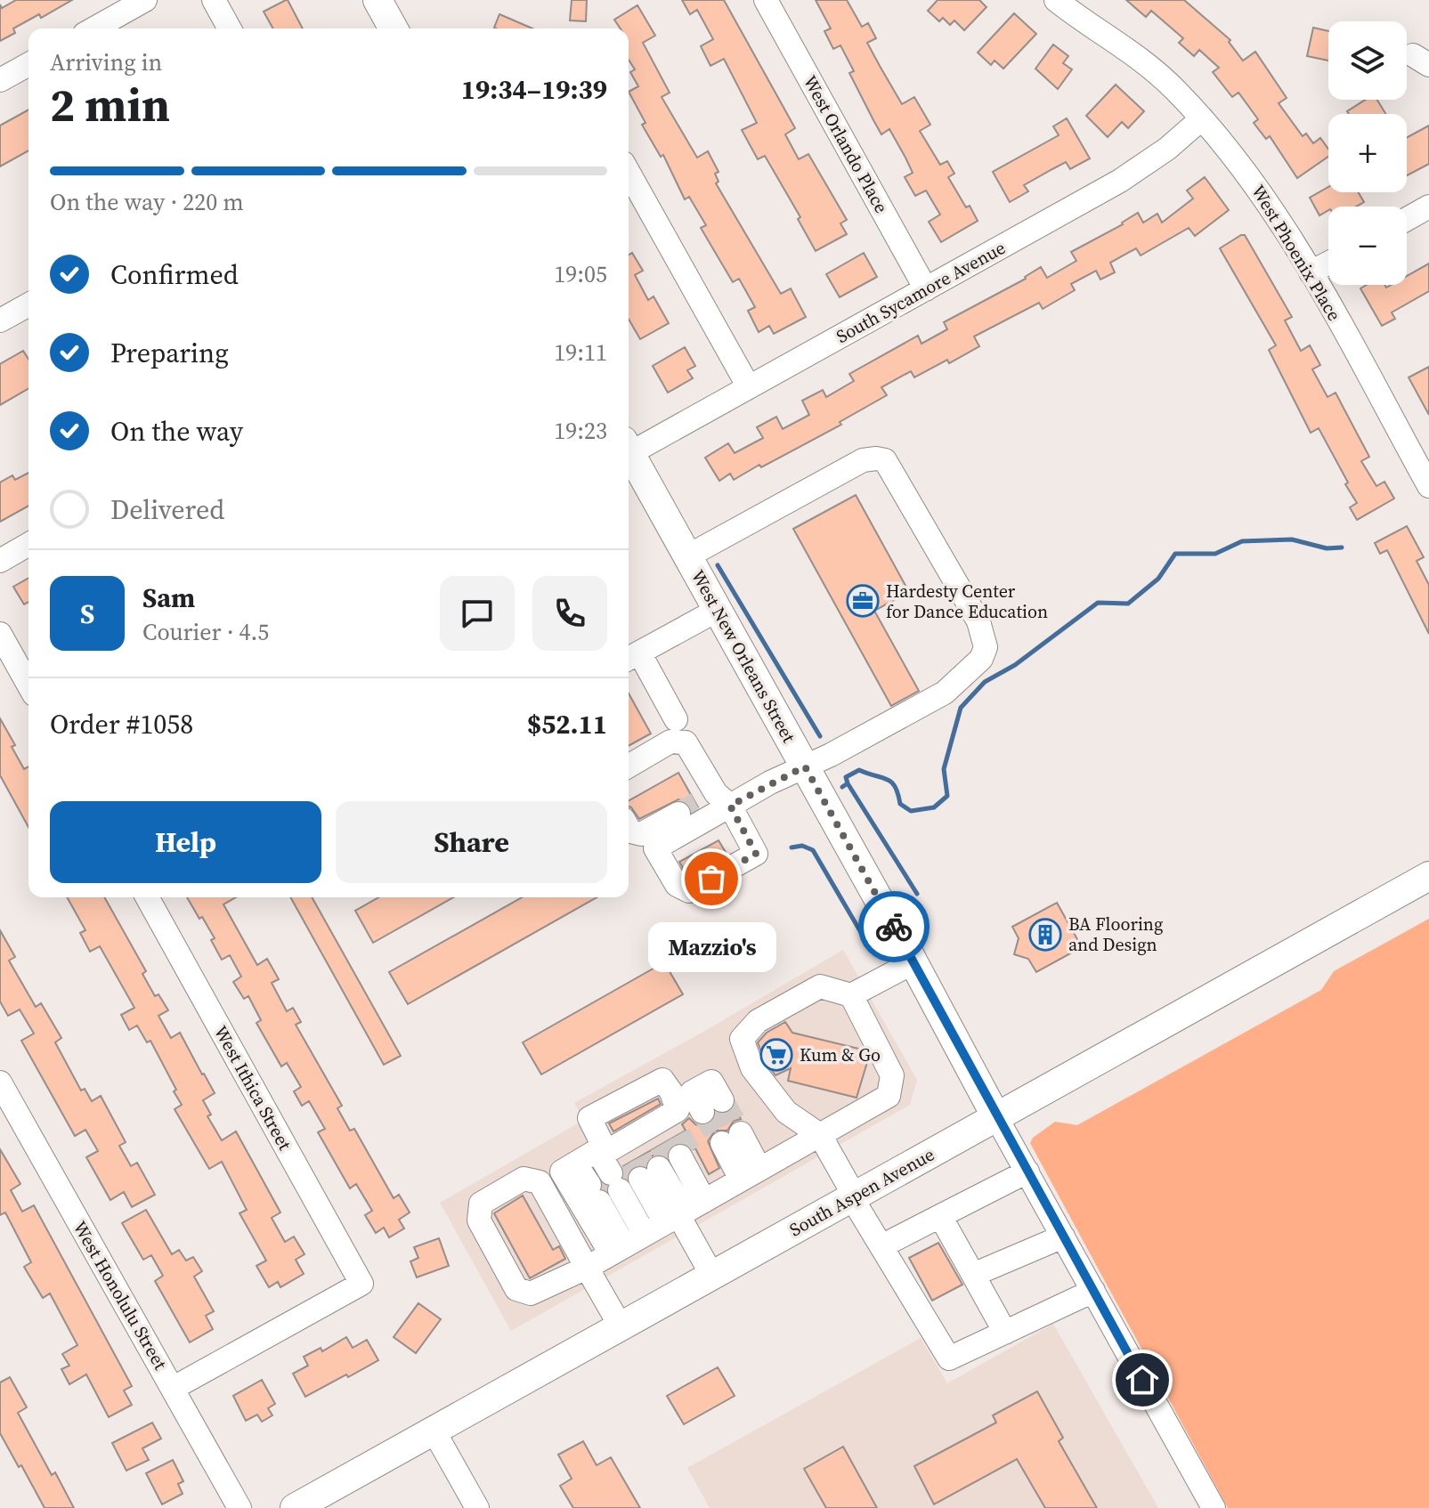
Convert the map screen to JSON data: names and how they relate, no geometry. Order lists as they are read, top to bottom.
{
  "streets": {
    "main road": ["West New Orleans Street", "South Aspen Avenue"],
    "street": [
      "West Orlando Place",
      "West Phoenix Place",
      "South Sycamore Avenue",
      "West Ithica Street",
      "West Honolulu Street"
    ]
  },
  "crossings": [
    ["West Orlando Place", "South Sycamore Avenue"],
    ["West Phoenix Place", "South Sycamore Avenue"],
    ["West New Orleans Street", "South Aspen Avenue"],
    ["West Ithica Street", "West Honolulu Street"]
  ],
  "places": {
    "office": ["Hardesty Center for Dance Education"],
    "other": ["Mazzio's"],
    "building": ["BA Flooring and Design"],
    "supermarket": ["Kum & Go"]
  },
  "page": {
    "map_buttons": ["+", "−"],
    "heading": ["2 min", "Arriving in", "19:34–19:39"],
    "panel": [
      "Sam",
      "Courier · 4.5",
      "Order #1058",
      "$52.11"
    ],
    "bar": "On the way · 220 m",
    "list": [
      ["Confirmed", "19:05"],
      ["Preparing", "19:11"],
      ["On the way", "19:23"],
      "Delivered"
    ],
    "round": "S",
    "buttons": ["Help", "Share"],
    "bubble": "Mazzio's"
  }
}
